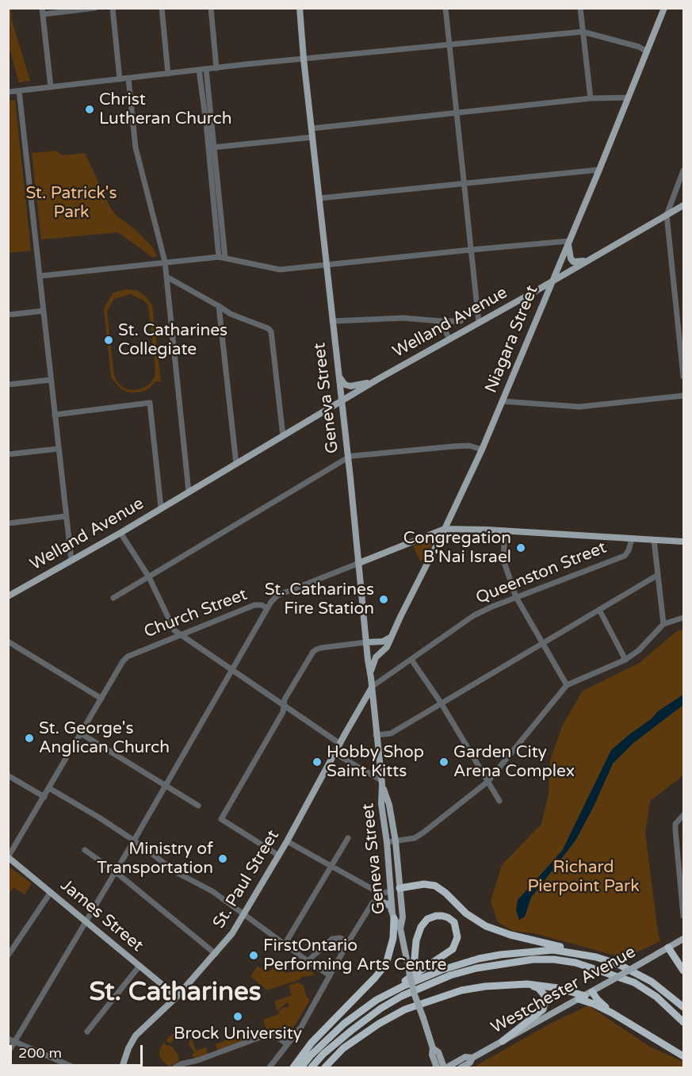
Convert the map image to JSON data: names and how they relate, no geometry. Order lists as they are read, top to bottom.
{
  "streets": {
    "main road": [
      "Welland Avenue",
      "Niagara Street",
      "Geneva Street",
      "Church Street",
      "St. Paul Street",
      "James Street",
      "Westchester Avenue"
    ],
    "street": ["Queenston Street"]
  },
  "crossings": [
    ["Welland Avenue", "Niagara Street"],
    ["Welland Avenue", "Geneva Street"],
    ["Niagara Street", "Geneva Street"],
    ["Niagara Street", "Church Street"],
    ["Geneva Street", "Queenston Street"],
    ["Geneva Street", "Church Street"],
    ["Geneva Street", "St. Paul Street"],
    ["Queenston Street", "Church Street"],
    ["Queenston Street", "St. Paul Street"],
    ["Church Street", "James Street"],
    ["St. Paul Street", "James Street"]
  ],
  "districts": ["St. Catharines"],
  "parks": ["St. Patrick's Park", "Richard Pierpoint Park"],
  "places": [
    "Christ Lutheran Church",
    "St. Catharines Collegiate",
    "Congregation B'Nai Israel",
    "St. Catharines Fire Station",
    "St. George's Anglican Church",
    "Hobby Shop Saint Kitts",
    "Garden City Arena Complex",
    "Ministry of Transportation",
    "FirstOntario Performing Arts Centre",
    "Brock University"
  ],
  "scale_bar": "200 m"
}
